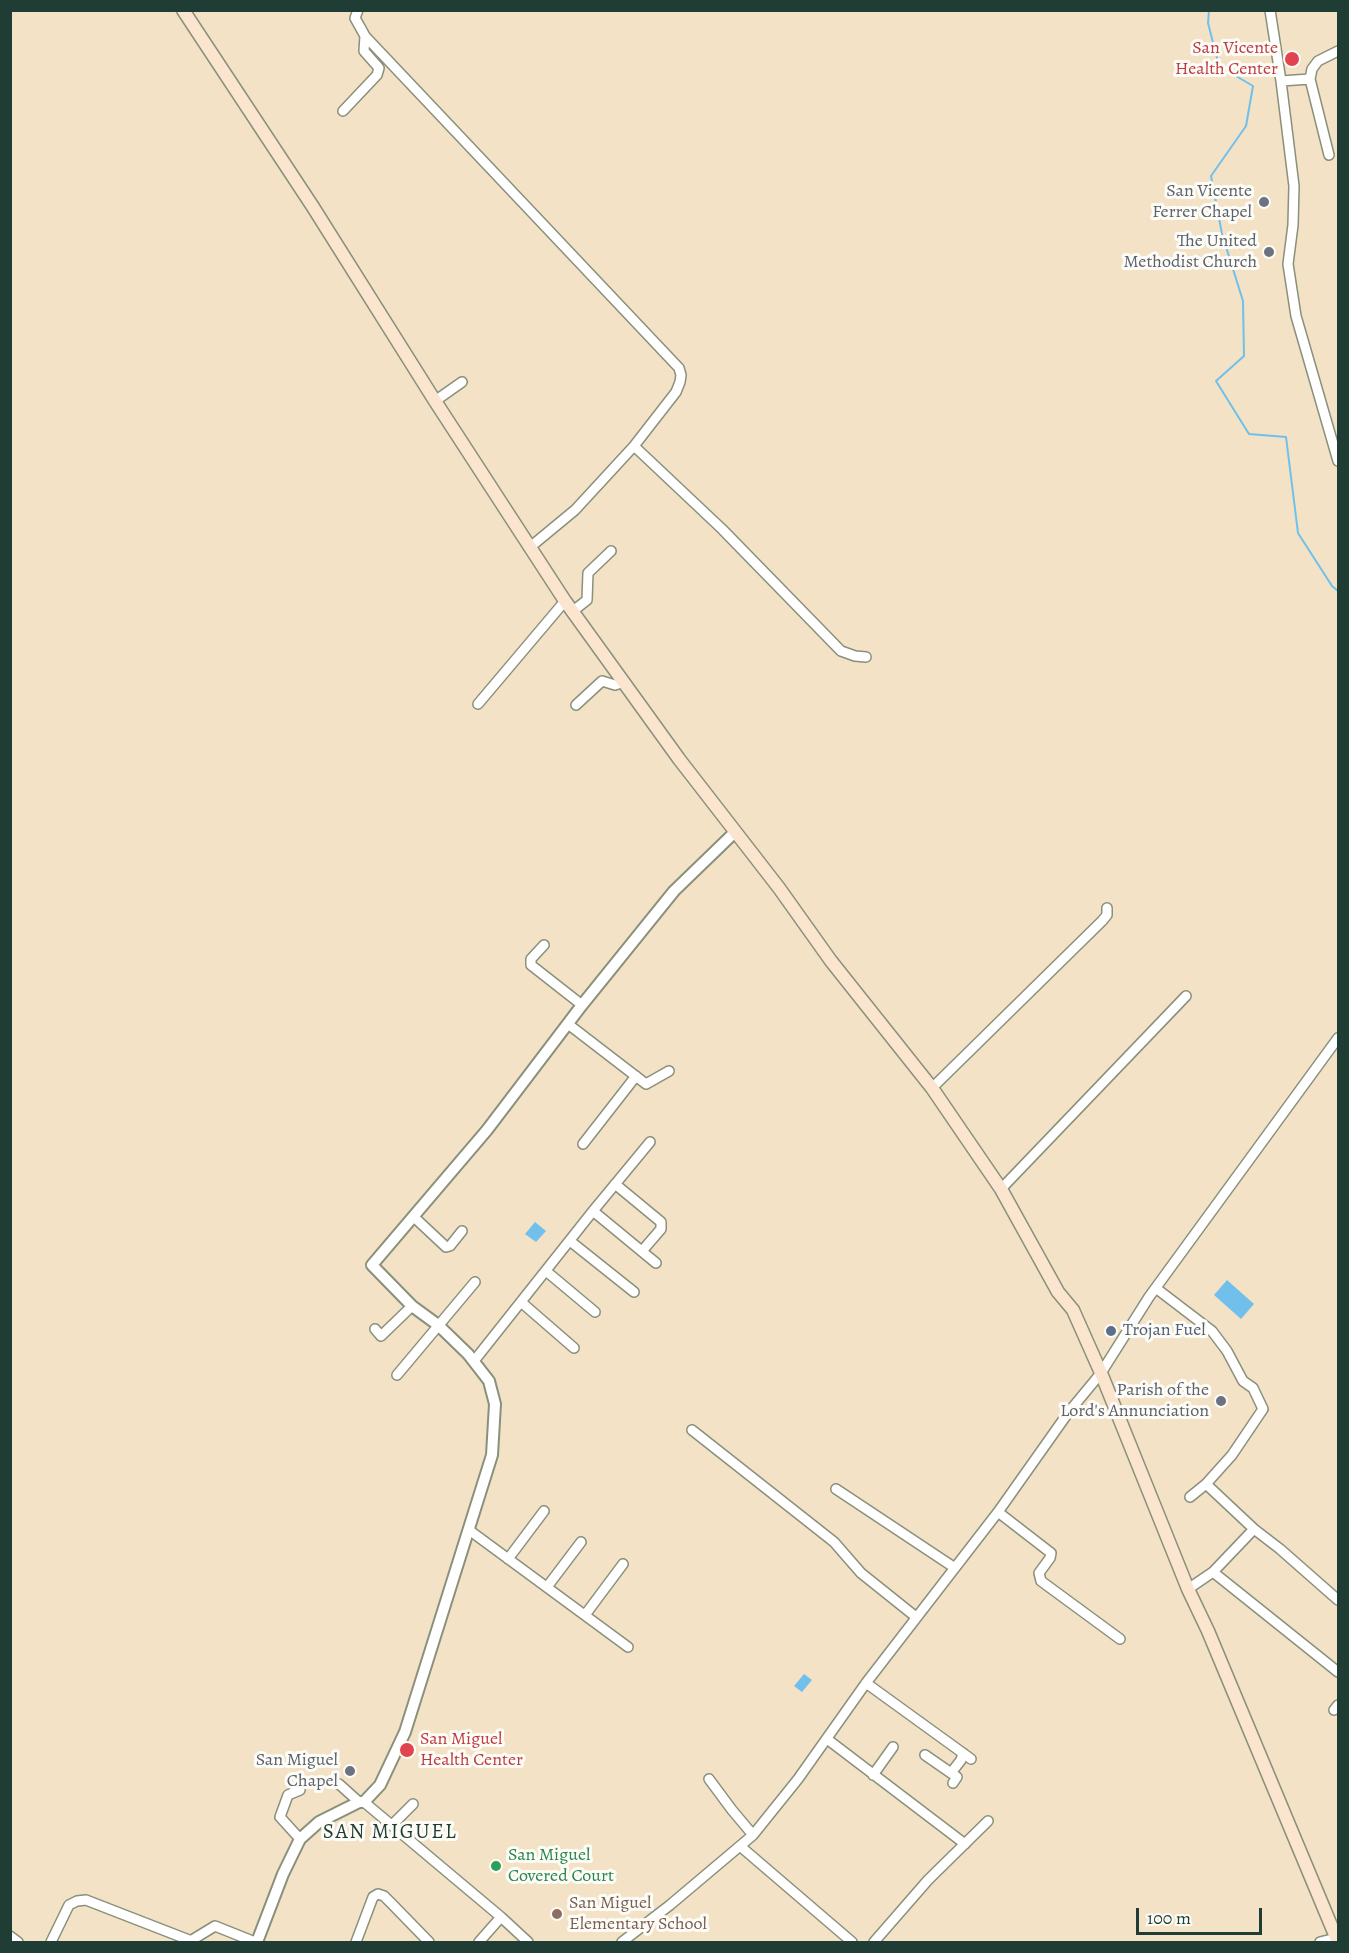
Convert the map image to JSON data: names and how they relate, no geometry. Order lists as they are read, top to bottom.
{
  "districts": ["SAN MIGUEL"],
  "places": [
    "San Vicente Health Center",
    "San Vicente Ferrer Chapel",
    "The United Methodist Church",
    "Trojan Fuel",
    "Parish of the Lord's Annunciation",
    "San Miguel Health Center",
    "San Miguel Chapel",
    "San Miguel Covered Court",
    "San Miguel Elementary School"
  ],
  "scale_bar": "100 m"
}
